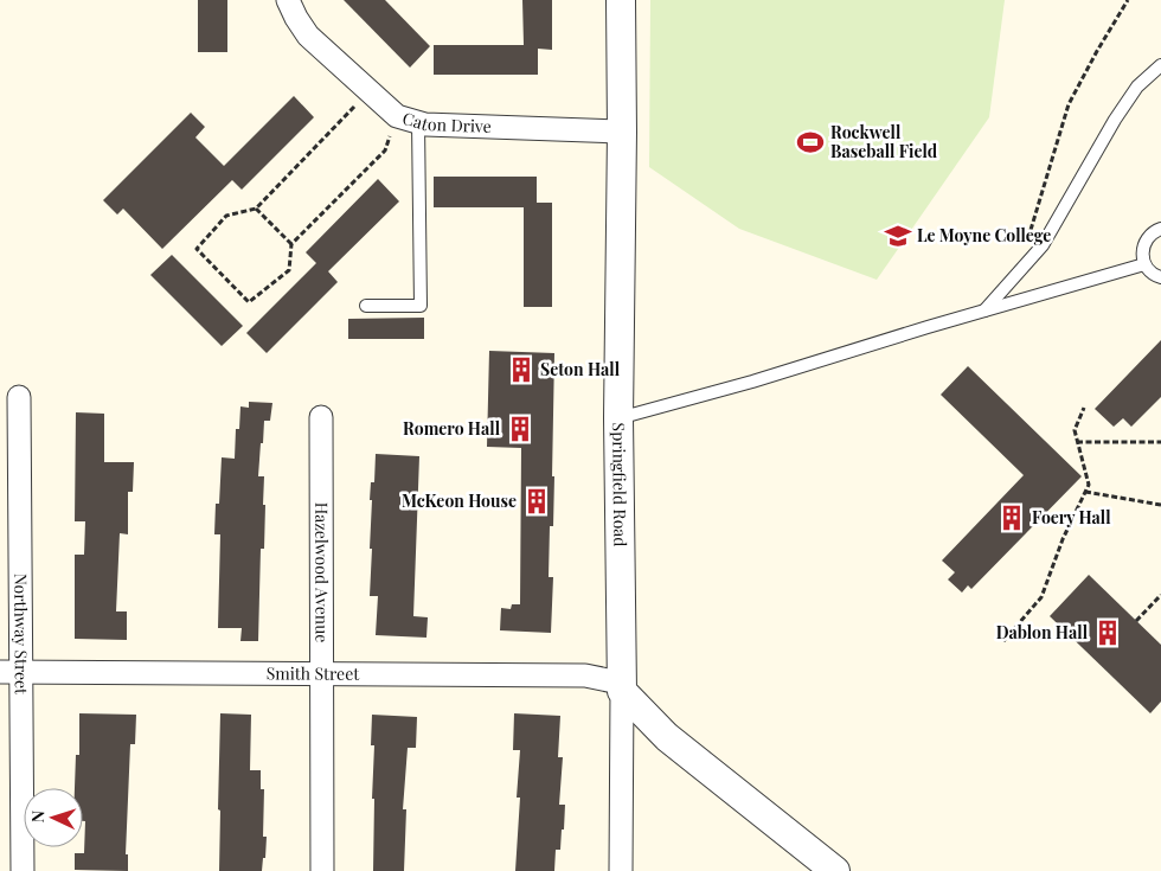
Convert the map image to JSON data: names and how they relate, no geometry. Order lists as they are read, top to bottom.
{
  "streets": {
    "street": [
      "Caton Drive",
      "Springfield Road",
      "Hazelwood Avenue",
      "Northway Street",
      "Smith Street"
    ]
  },
  "crossings": [
    ["Caton Drive", "Springfield Road"],
    ["Springfield Road", "Smith Street"],
    ["Hazelwood Avenue", "Smith Street"],
    ["Northway Street", "Smith Street"]
  ],
  "places": {
    "sports": ["Rockwell Baseball Field"],
    "school or university": ["Le Moyne College"],
    "building": [
      "Seton Hall",
      "Romero Hall",
      "McKeon House",
      "Foery Hall",
      "Dablon Hall"
    ]
  },
  "north": "left"
}
